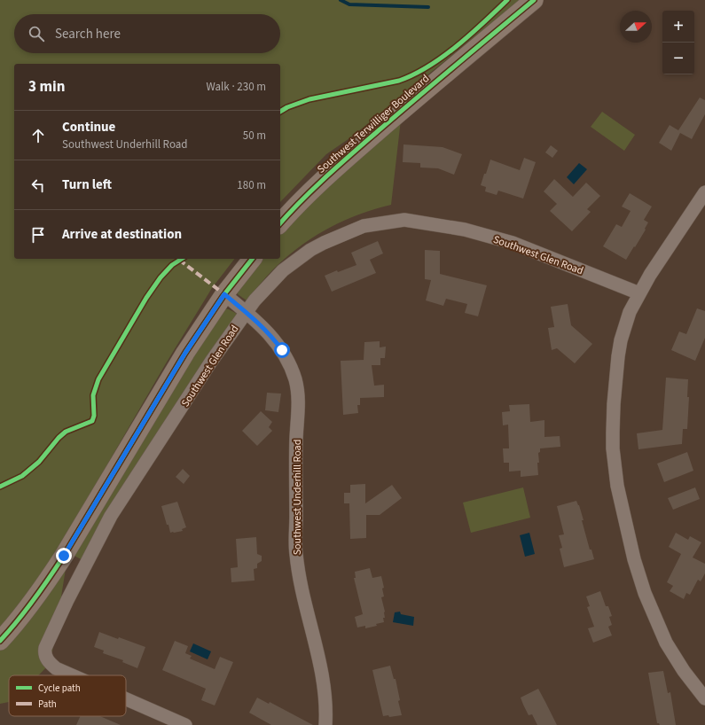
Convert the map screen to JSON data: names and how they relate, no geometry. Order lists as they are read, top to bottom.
{
  "streets": {
    "main road": ["Southwest Terwilliger Boulevard"],
    "street": ["Southwest Glen Road", "Southwest Underhill Road"]
  },
  "crossings": [
    ["Southwest Glen Road", "Southwest Underhill Road"]
  ],
  "legend": ["Cycle path", "Path"],
  "north": "right",
  "page": {
    "map_buttons": ["+", "−"],
    "search": "Search here",
    "heading": ["3 min", "Walk · 230 m"],
    "list": [
      ["Continue", "Southwest Underhill Road", "50 m"],
      ["Turn left", "180 m"],
      "Arrive at destination"
    ]
  }
}
